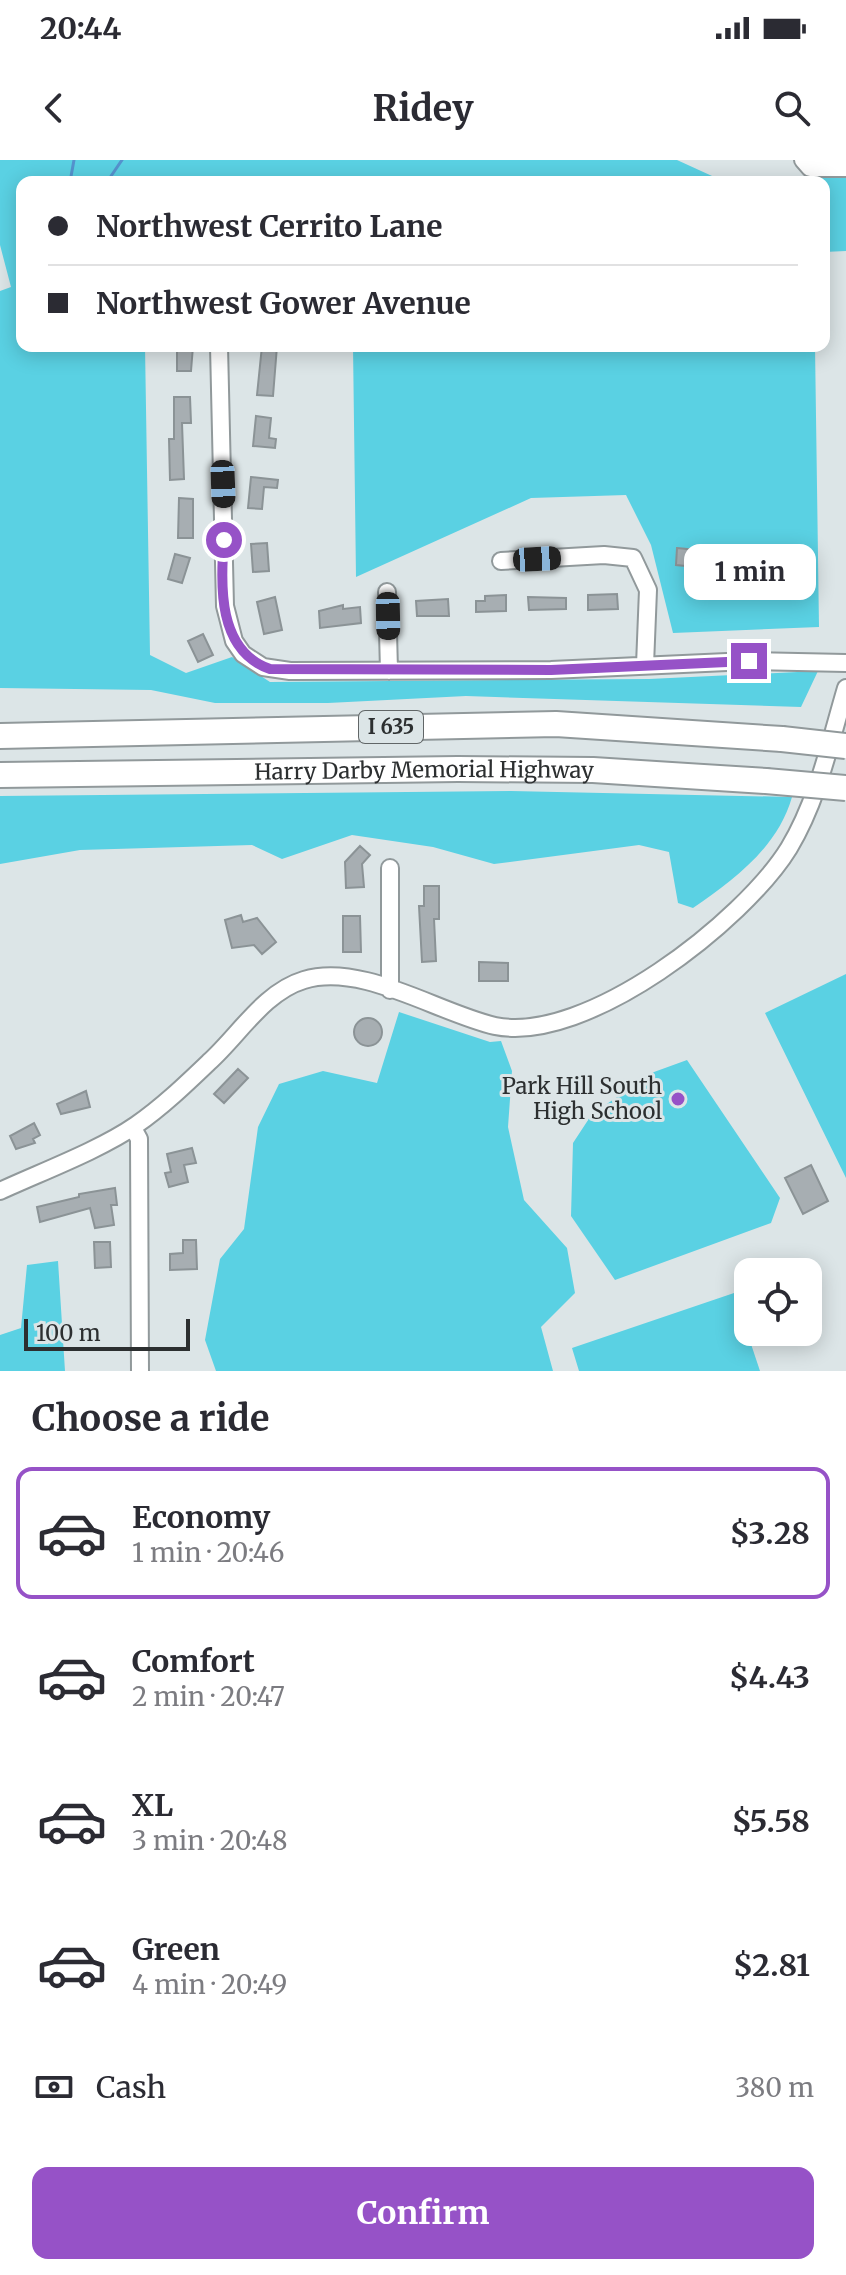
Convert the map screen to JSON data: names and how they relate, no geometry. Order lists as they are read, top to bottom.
{
  "streets": {
    "highway": ["I 635", "Harry Darby Memorial Highway"]
  },
  "places": ["Park Hill South High School"],
  "scale_bar": "100 m",
  "page": {
    "status": "20:44",
    "header": "Ridey",
    "banner": ["Northwest Cerrito Lane", "Northwest Gower Avenue"],
    "bubble": "1 min",
    "scale": "100 m",
    "heading": "Choose a ride",
    "list": [
      {
        "name": "Economy",
        "note": "1 min · 20:46",
        "value": "$3.28"
      },
      {
        "name": "Comfort",
        "note": "2 min · 20:47",
        "value": "$4.43"
      },
      {
        "name": "XL",
        "note": "3 min · 20:48",
        "value": "$5.58"
      },
      {
        "name": "Green",
        "note": "4 min · 20:49",
        "value": "$2.81"
      }
    ],
    "pay": ["Cash", "380 m"],
    "buttons": "Confirm"
  }
}
